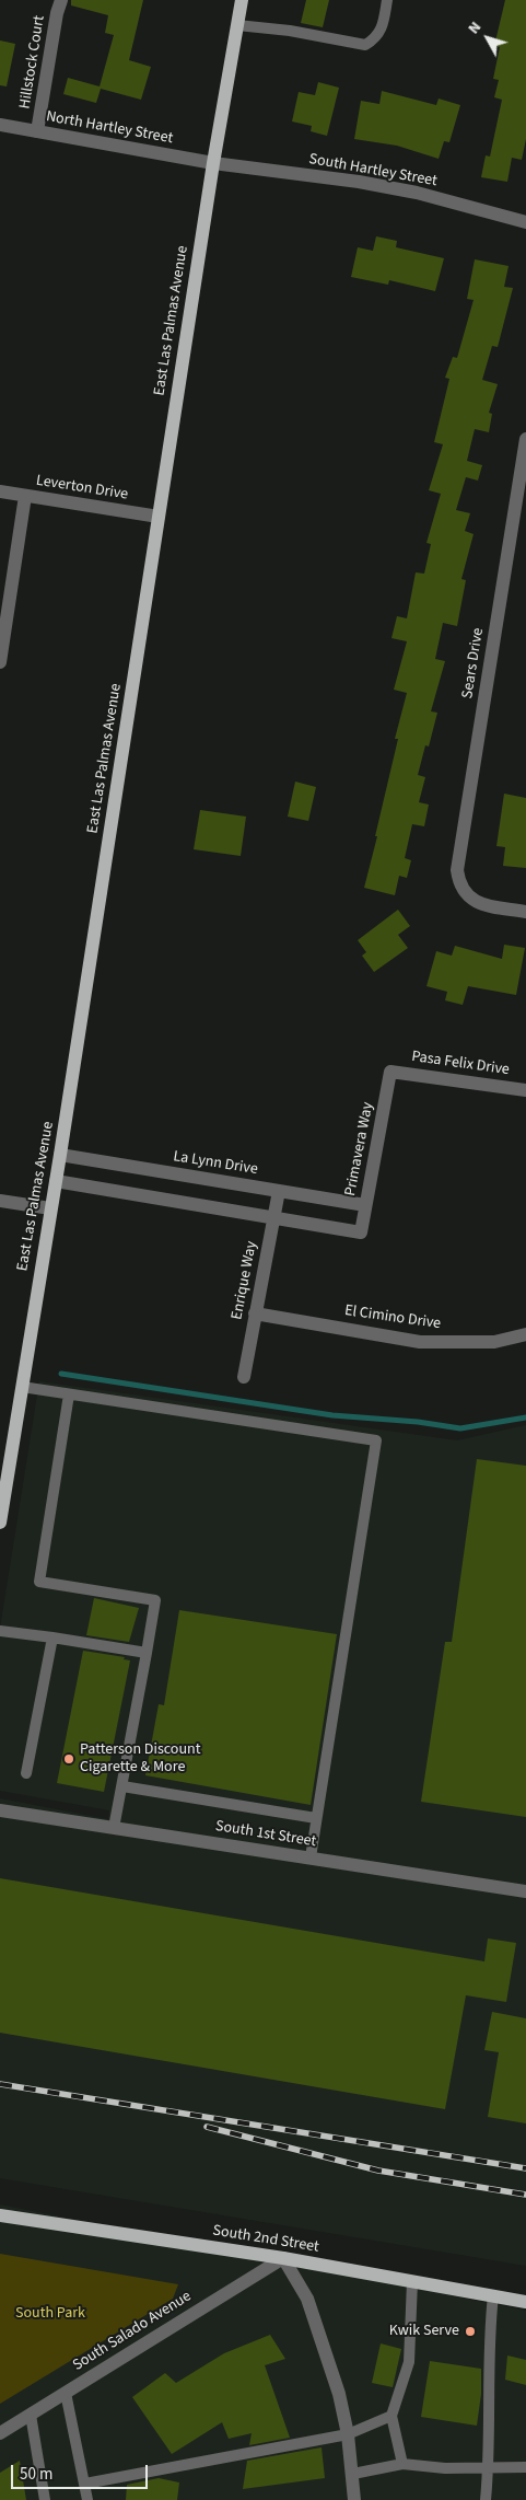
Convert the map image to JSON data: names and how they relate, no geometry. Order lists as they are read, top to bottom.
{
  "streets": {
    "main road": ["East Las Palmas Avenue", "South 2nd Street"],
    "street": [
      "Hillstock Court",
      "North Hartley Street",
      "South Hartley Street",
      "Leverton Drive",
      "Sears Drive",
      "Pasa Felix Drive",
      "Primavera Way",
      "La Lynn Drive",
      "Enrique Way",
      "El Cimino Drive",
      "South 1st Street",
      "South Salado Avenue"
    ]
  },
  "crossings": [
    ["Hillstock Court", "North Hartley Street"],
    ["North Hartley Street", "South Hartley Street"],
    ["North Hartley Street", "East Las Palmas Avenue"],
    ["South Hartley Street", "East Las Palmas Avenue"],
    ["East Las Palmas Avenue", "Leverton Drive"],
    ["East Las Palmas Avenue", "La Lynn Drive"],
    ["Pasa Felix Drive", "Primavera Way"],
    ["Primavera Way", "La Lynn Drive"],
    ["Primavera Way", "Enrique Way"],
    ["La Lynn Drive", "Enrique Way"],
    ["Enrique Way", "El Cimino Drive"],
    ["South 2nd Street", "South Salado Avenue"]
  ],
  "parks": ["South Park"],
  "places": ["Patterson Discount Cigarette & More", "Kwik Serve"],
  "scale_bar": "50 m",
  "north": "top left"
}
